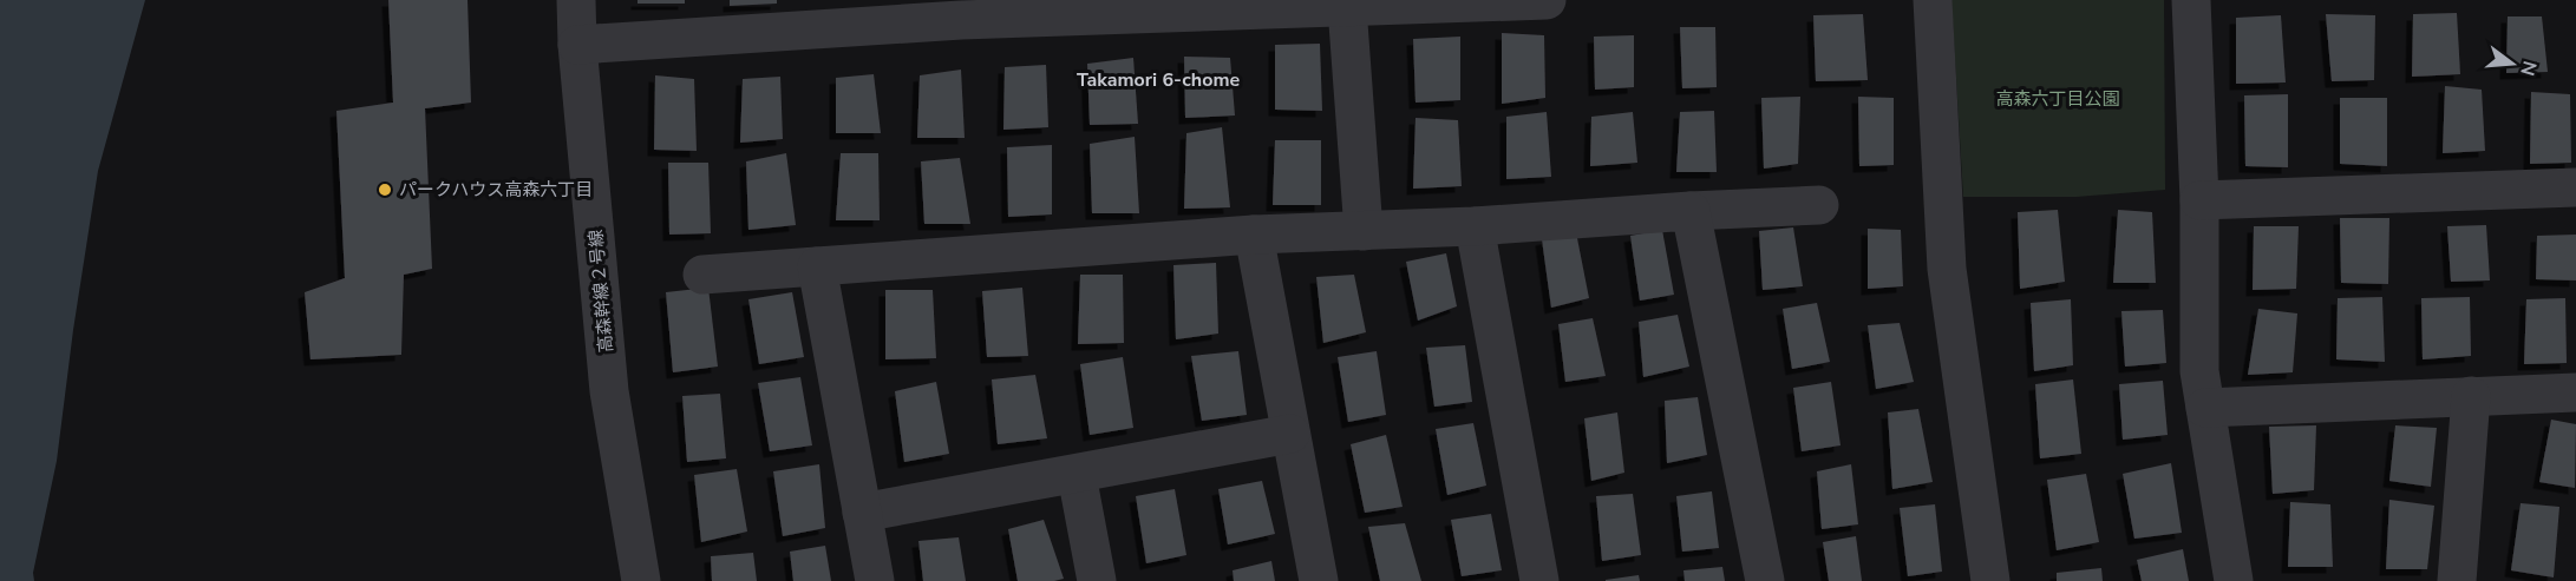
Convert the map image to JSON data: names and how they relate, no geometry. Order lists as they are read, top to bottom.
{
  "streets": {
    "street": ["高森幹線２号線"]
  },
  "districts": ["Takamori 6-chome"],
  "parks": ["高森六丁目公園"],
  "places": ["パークハウス高森六丁目"],
  "north": "right"
}
